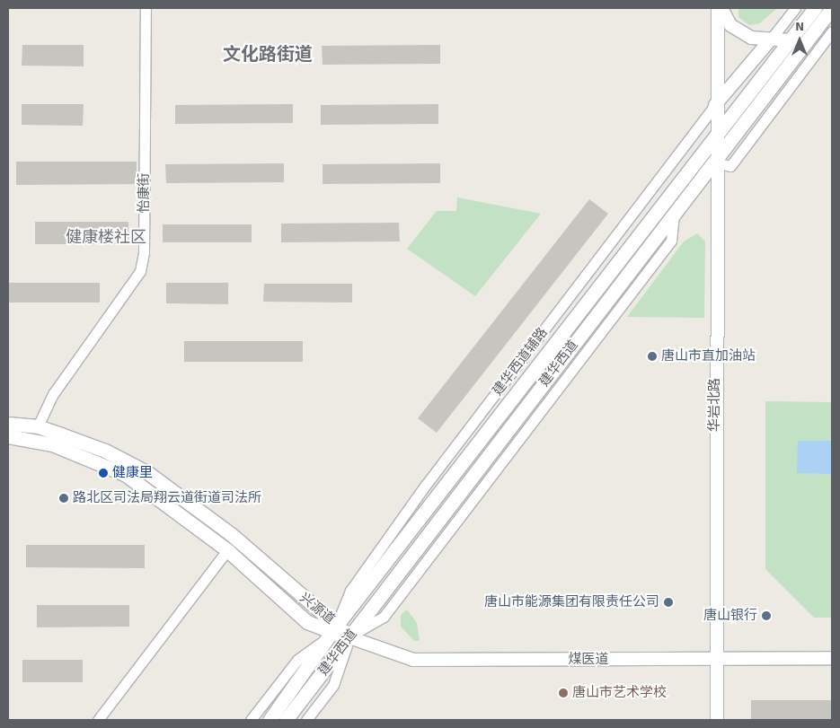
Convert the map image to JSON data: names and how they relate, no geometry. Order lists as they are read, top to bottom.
{
  "streets": {
    "main road": ["建华西道", "兴源道"],
    "street": [
      "怡康街",
      "建华西道辅路",
      "华岩北路",
      "煤医道"
    ]
  },
  "crossings": [
    ["怡康街", "兴源道"],
    ["建华西道辅路", "建华西道"],
    ["建华西道辅路", "华岩北路"],
    ["建华西道辅路", "兴源道"],
    ["建华西道", "华岩北路"],
    ["建华西道", "兴源道"],
    ["建华西道", "煤医道"],
    ["华岩北路", "煤医道"],
    ["兴源道", "煤医道"]
  ],
  "districts": ["文化路街道", "健康楼社区"],
  "places": [
    "唐山市直加油站",
    "健康里",
    "路北区司法局翔云道街道司法所",
    "唐山市能源集团有限责任公司",
    "唐山银行",
    "唐山市艺术学校"
  ],
  "north": "top"
}
